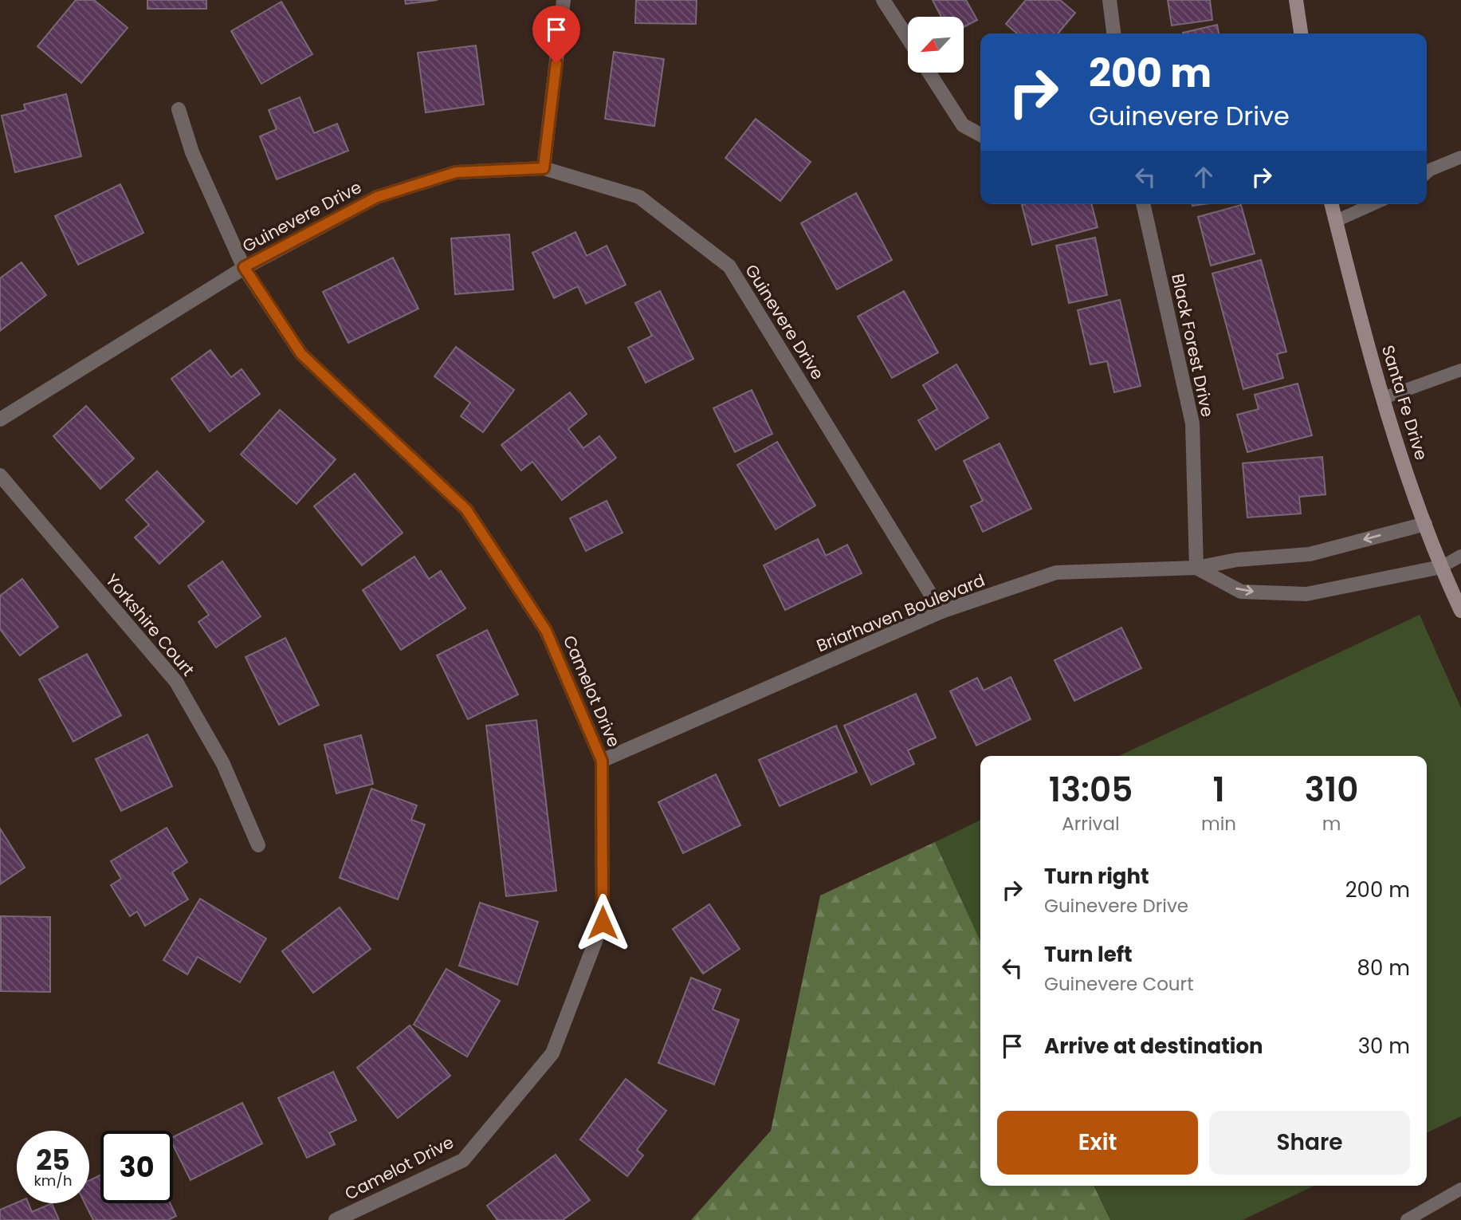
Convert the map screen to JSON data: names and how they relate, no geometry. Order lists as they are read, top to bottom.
{
  "streets": {
    "main road": ["Santa Fe Drive"],
    "street": [
      "Guinevere Drive",
      "Black Forest Drive",
      "Briarhaven Boulevard",
      "Yorkshire Court",
      "Camelot Drive"
    ]
  },
  "crossings": [
    ["Guinevere Drive", "Briarhaven Boulevard"],
    ["Guinevere Drive", "Camelot Drive"],
    ["Black Forest Drive", "Briarhaven Boulevard"],
    ["Santa Fe Drive", "Briarhaven Boulevard"],
    ["Briarhaven Boulevard", "Camelot Drive"]
  ],
  "north": "bottom left",
  "page": {
    "turn": ["200 m", "Guinevere Drive"],
    "eta": [
      "13:05",
      "Arrival",
      "1",
      "min",
      "310",
      "m"
    ],
    "list": [
      {
        "name": "Turn right",
        "note": "Guinevere Drive",
        "value": "200 m"
      },
      {
        "name": "Turn left",
        "note": "Guinevere Court",
        "value": "80 m"
      },
      {
        "name": "Arrive at destination",
        "value": "30 m"
      }
    ],
    "buttons": ["Exit", "Share"],
    "speed": "25 km/h",
    "limit": "30"
  }
}
